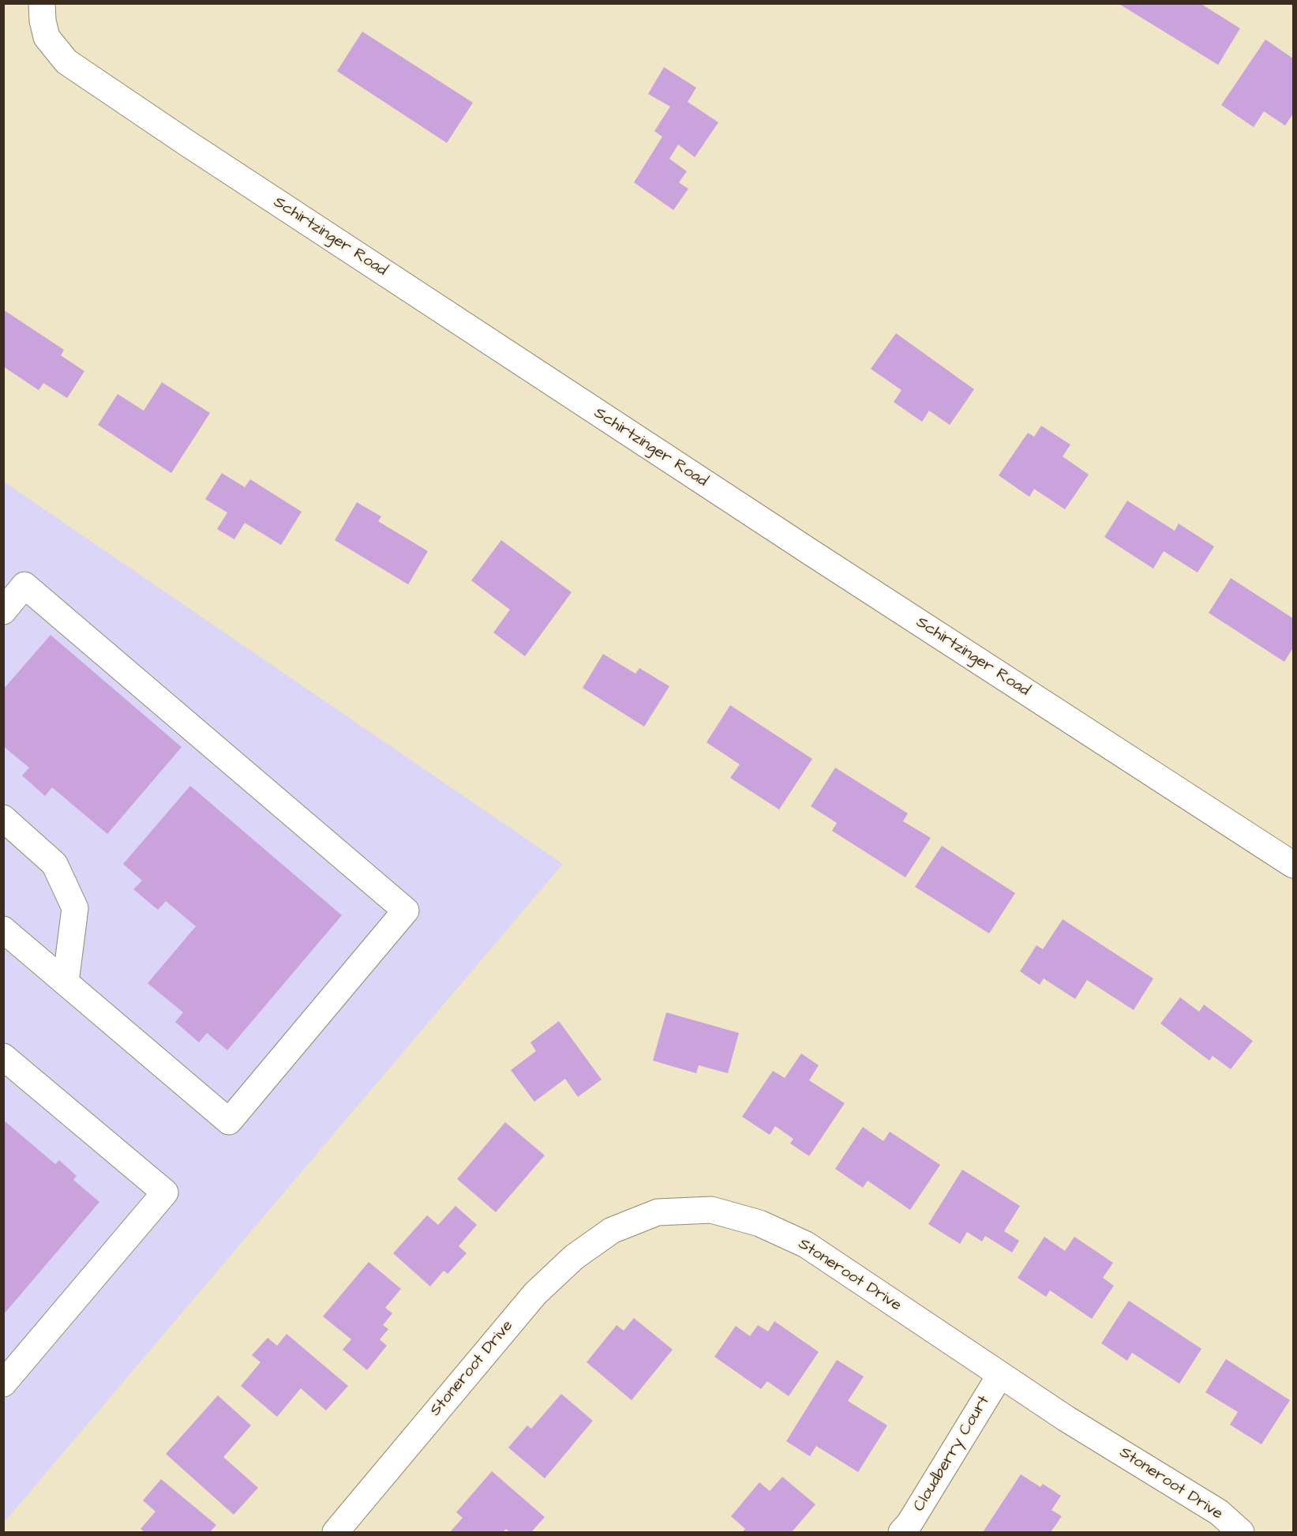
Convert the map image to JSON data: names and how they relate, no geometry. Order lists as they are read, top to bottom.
{
  "streets": {
    "street": ["Schirtzinger Road", "Stoneroot Drive", "Cloudberry Court"]
  },
  "crossings": [
    ["Stoneroot Drive", "Cloudberry Court"]
  ]
}
